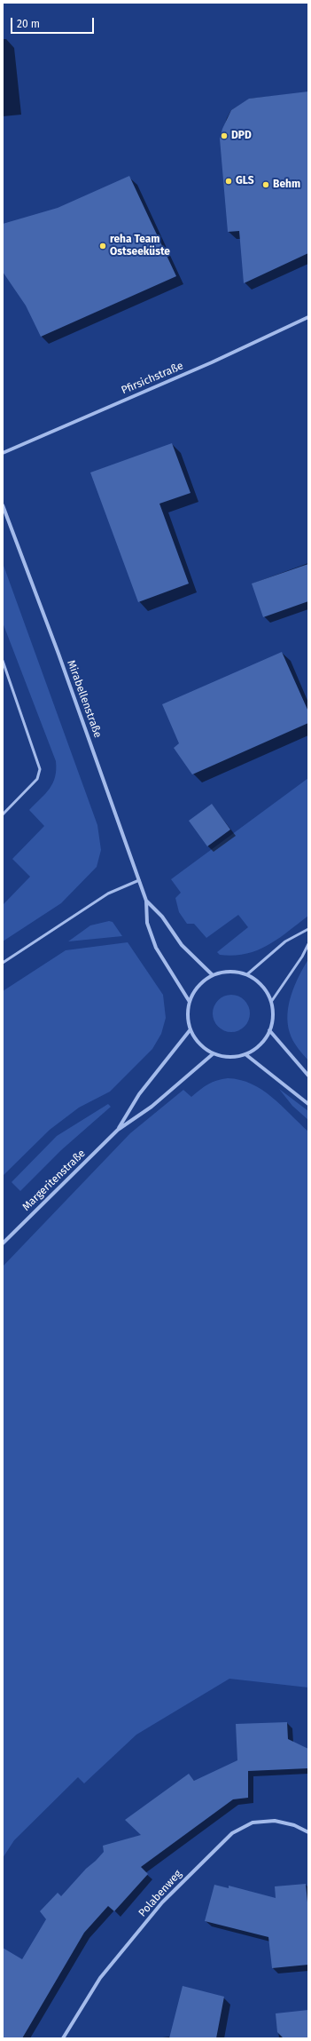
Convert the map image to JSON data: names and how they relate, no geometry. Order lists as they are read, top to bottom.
{
  "streets": {
    "street": [
      "Pfirsichstraße",
      "Mirabellenstraße",
      "Margeritenstraße",
      "Polabenweg"
    ]
  },
  "crossings": [
    ["Mirabellenstraße", "Margeritenstraße"]
  ],
  "places": [
    "DPD",
    "GLS",
    "Behm",
    "reha Team Ostseeküste"
  ],
  "scale_bar": "20 m"
}
